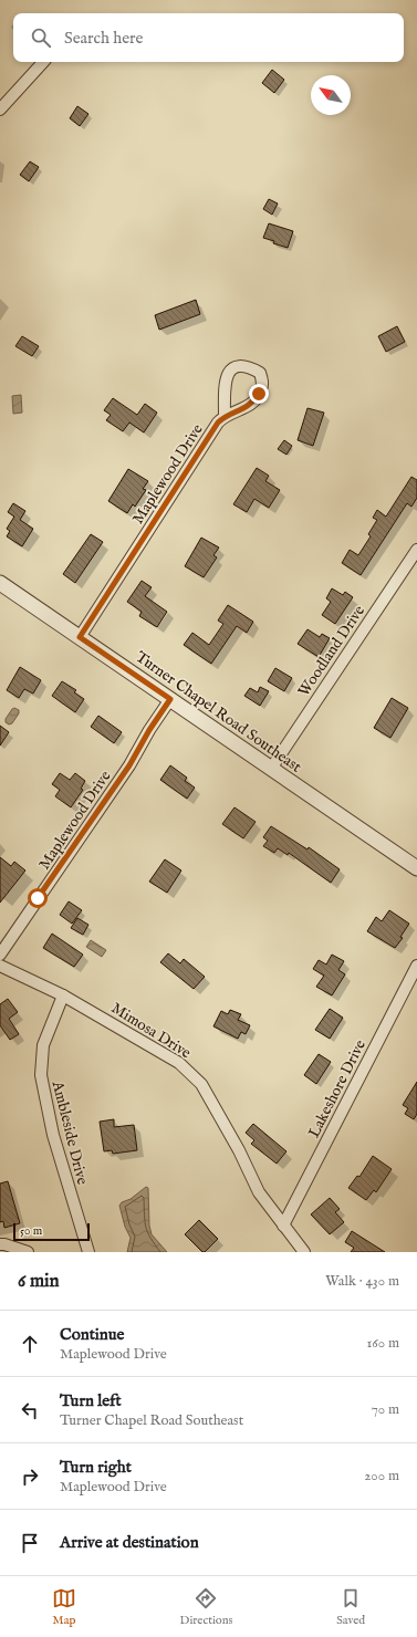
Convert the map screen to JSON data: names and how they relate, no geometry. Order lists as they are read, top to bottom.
{
  "streets": {
    "street": [
      "Maplewood Drive",
      "Woodland Drive",
      "Turner Chapel Road Southeast",
      "Mimosa Drive",
      "Lakeshore Drive",
      "Ambleside Drive"
    ]
  },
  "crossings": [
    ["Maplewood Drive", "Turner Chapel Road Southeast"],
    ["Woodland Drive", "Turner Chapel Road Southeast"],
    ["Mimosa Drive", "Lakeshore Drive"],
    ["Mimosa Drive", "Ambleside Drive"]
  ],
  "scale_bar": "50 m",
  "north": "top left",
  "page": {
    "search": "Search here",
    "scale": "50 m",
    "heading": ["6 min", "Walk · 430 m"],
    "list": [
      ["Continue", "Maplewood Drive", "160 m"],
      ["Turn left", "Turner Chapel Road Southeast", "70 m"],
      ["Turn right", "Maplewood Drive", "200 m"],
      "Arrive at destination"
    ],
    "nav": ["Map", "Directions", "Saved"]
  }
}
